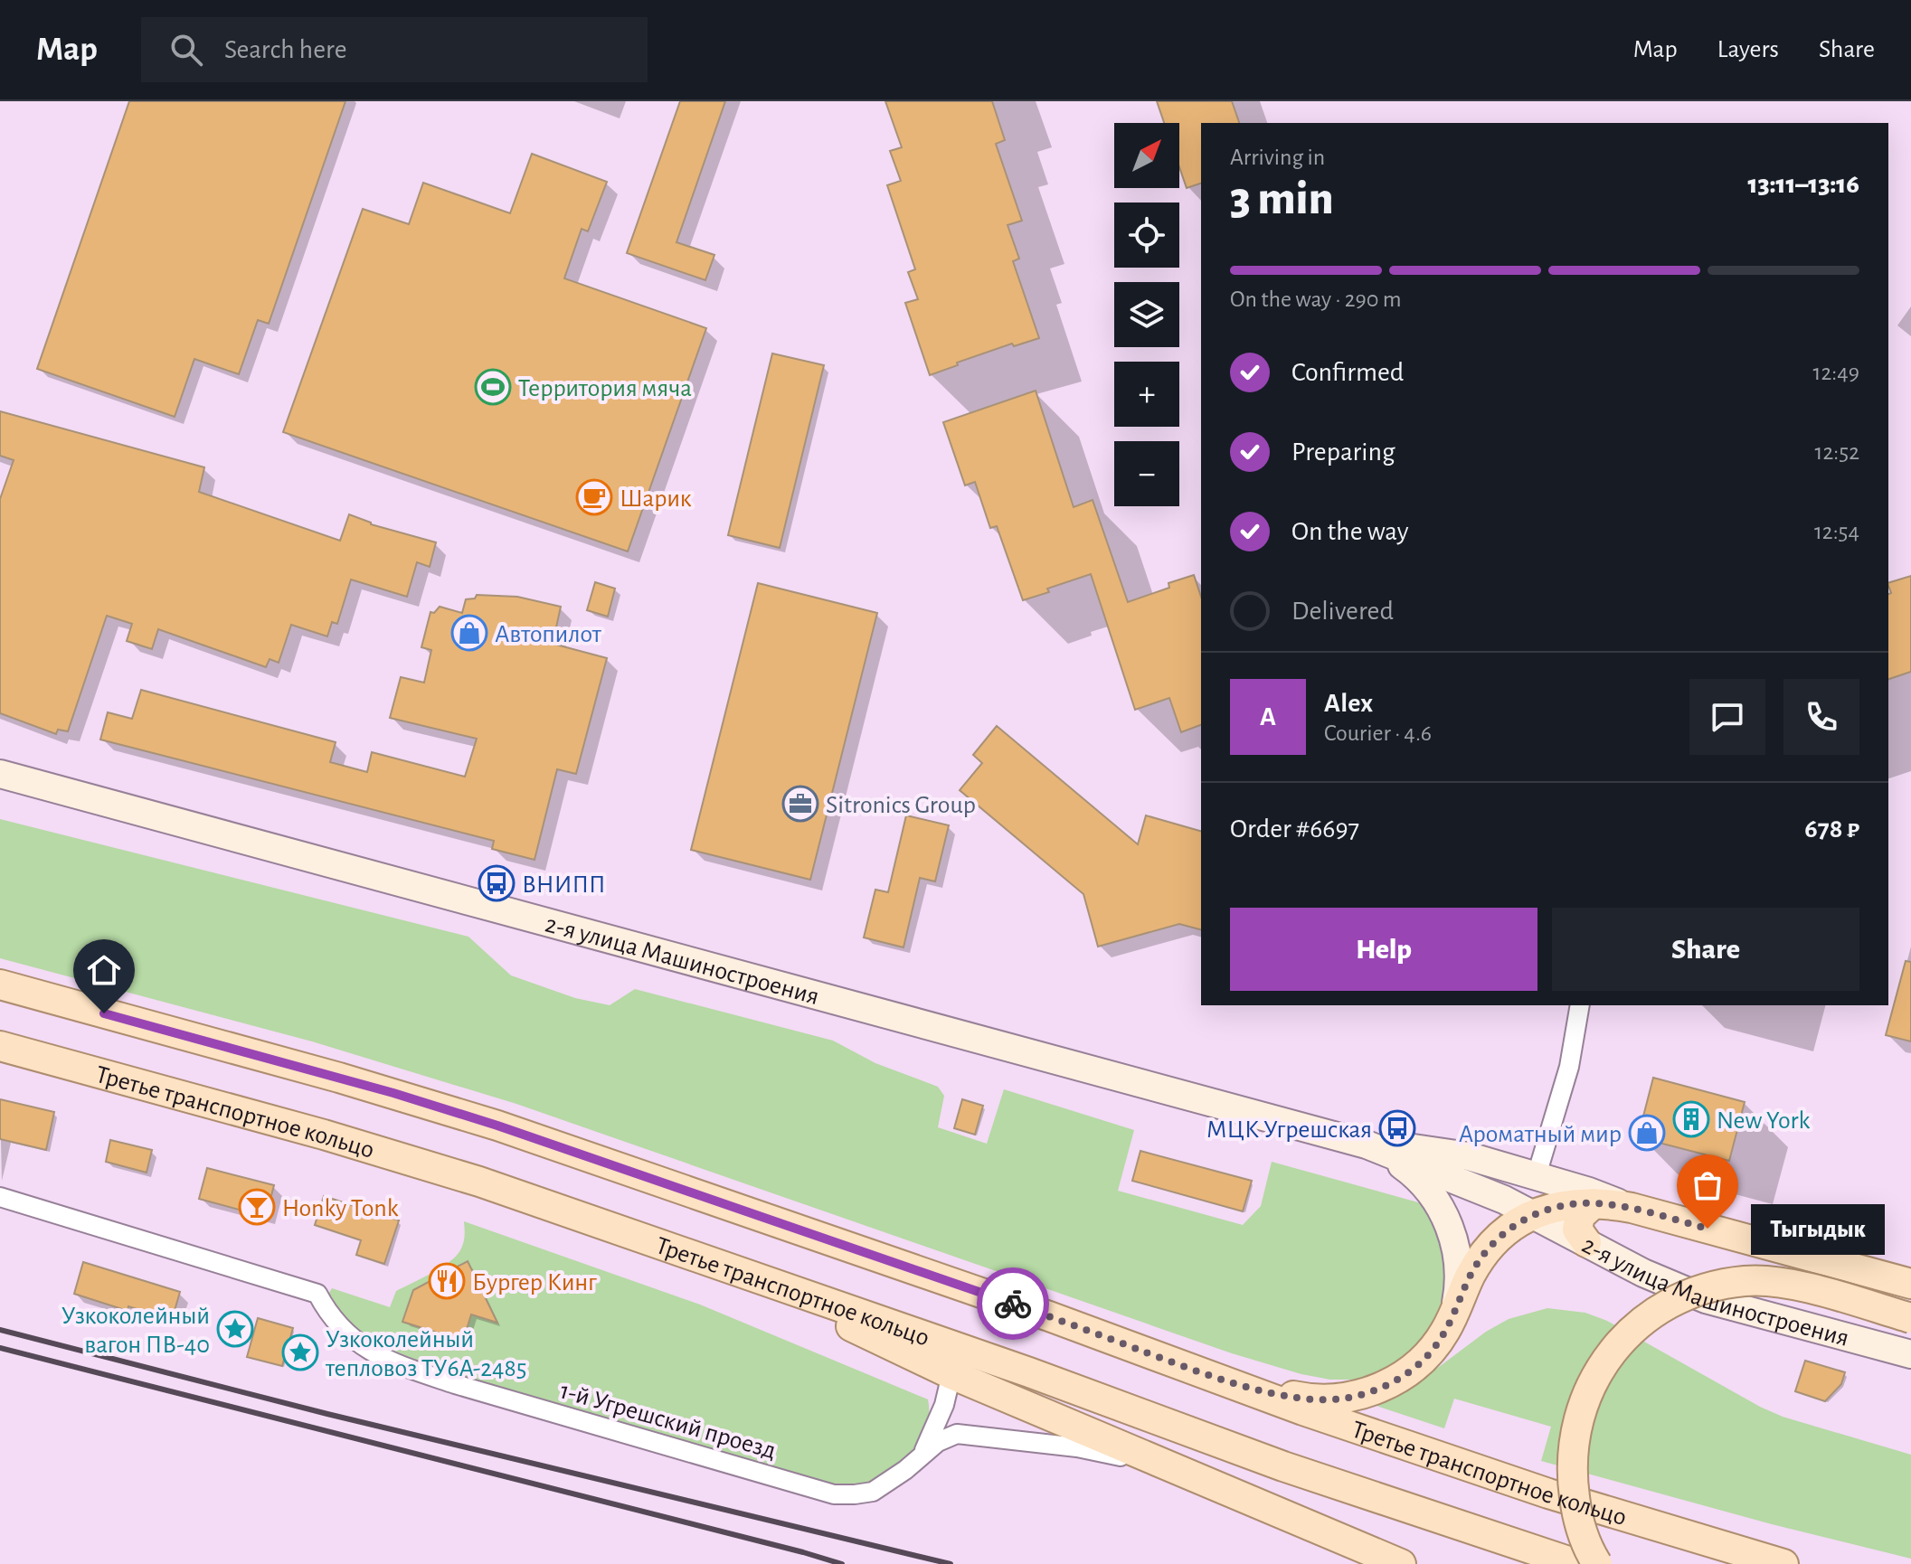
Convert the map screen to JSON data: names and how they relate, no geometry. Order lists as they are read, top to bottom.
{
  "streets": {
    "main road": ["2-я улица Машиностроения", "Третье транспортное кольцо"],
    "street": ["1-й Угрешский проезд"]
  },
  "places": {
    "sports": ["Территория мяча"],
    "cafe": ["Шарик"],
    "shop": ["Автопилот", "Ароматный мир"],
    "office": ["Sitronics Group"],
    "bus stop": ["ВНИПП", "МЦК Угрешская"],
    "building": ["New York"],
    "bar": ["Honky Tonk"],
    "other": ["Тыгыдык"],
    "restaurant": ["Бургер Кинг"],
    "place": ["Узкоколейный вагон ПВ-40", "Узкоколейный тепловоз ТУ6А-2485"]
  },
  "north": "top right",
  "page": {
    "header": "Map",
    "search": "Search here",
    "nav": ["Map", "Layers", "Share"],
    "map_buttons": ["+", "−"],
    "heading": ["3 min", "Arriving in", "13:11–13:16"],
    "panel": [
      "Alex",
      "Courier · 4.6",
      "Order #6697",
      "678 ₽"
    ],
    "bar": "On the way · 290 m",
    "list": [
      ["Confirmed", "12:49"],
      ["Preparing", "12:52"],
      ["On the way", "12:54"],
      "Delivered"
    ],
    "round": "A",
    "buttons": ["Help", "Share"],
    "bubble": "Тыгыдык"
  }
}
